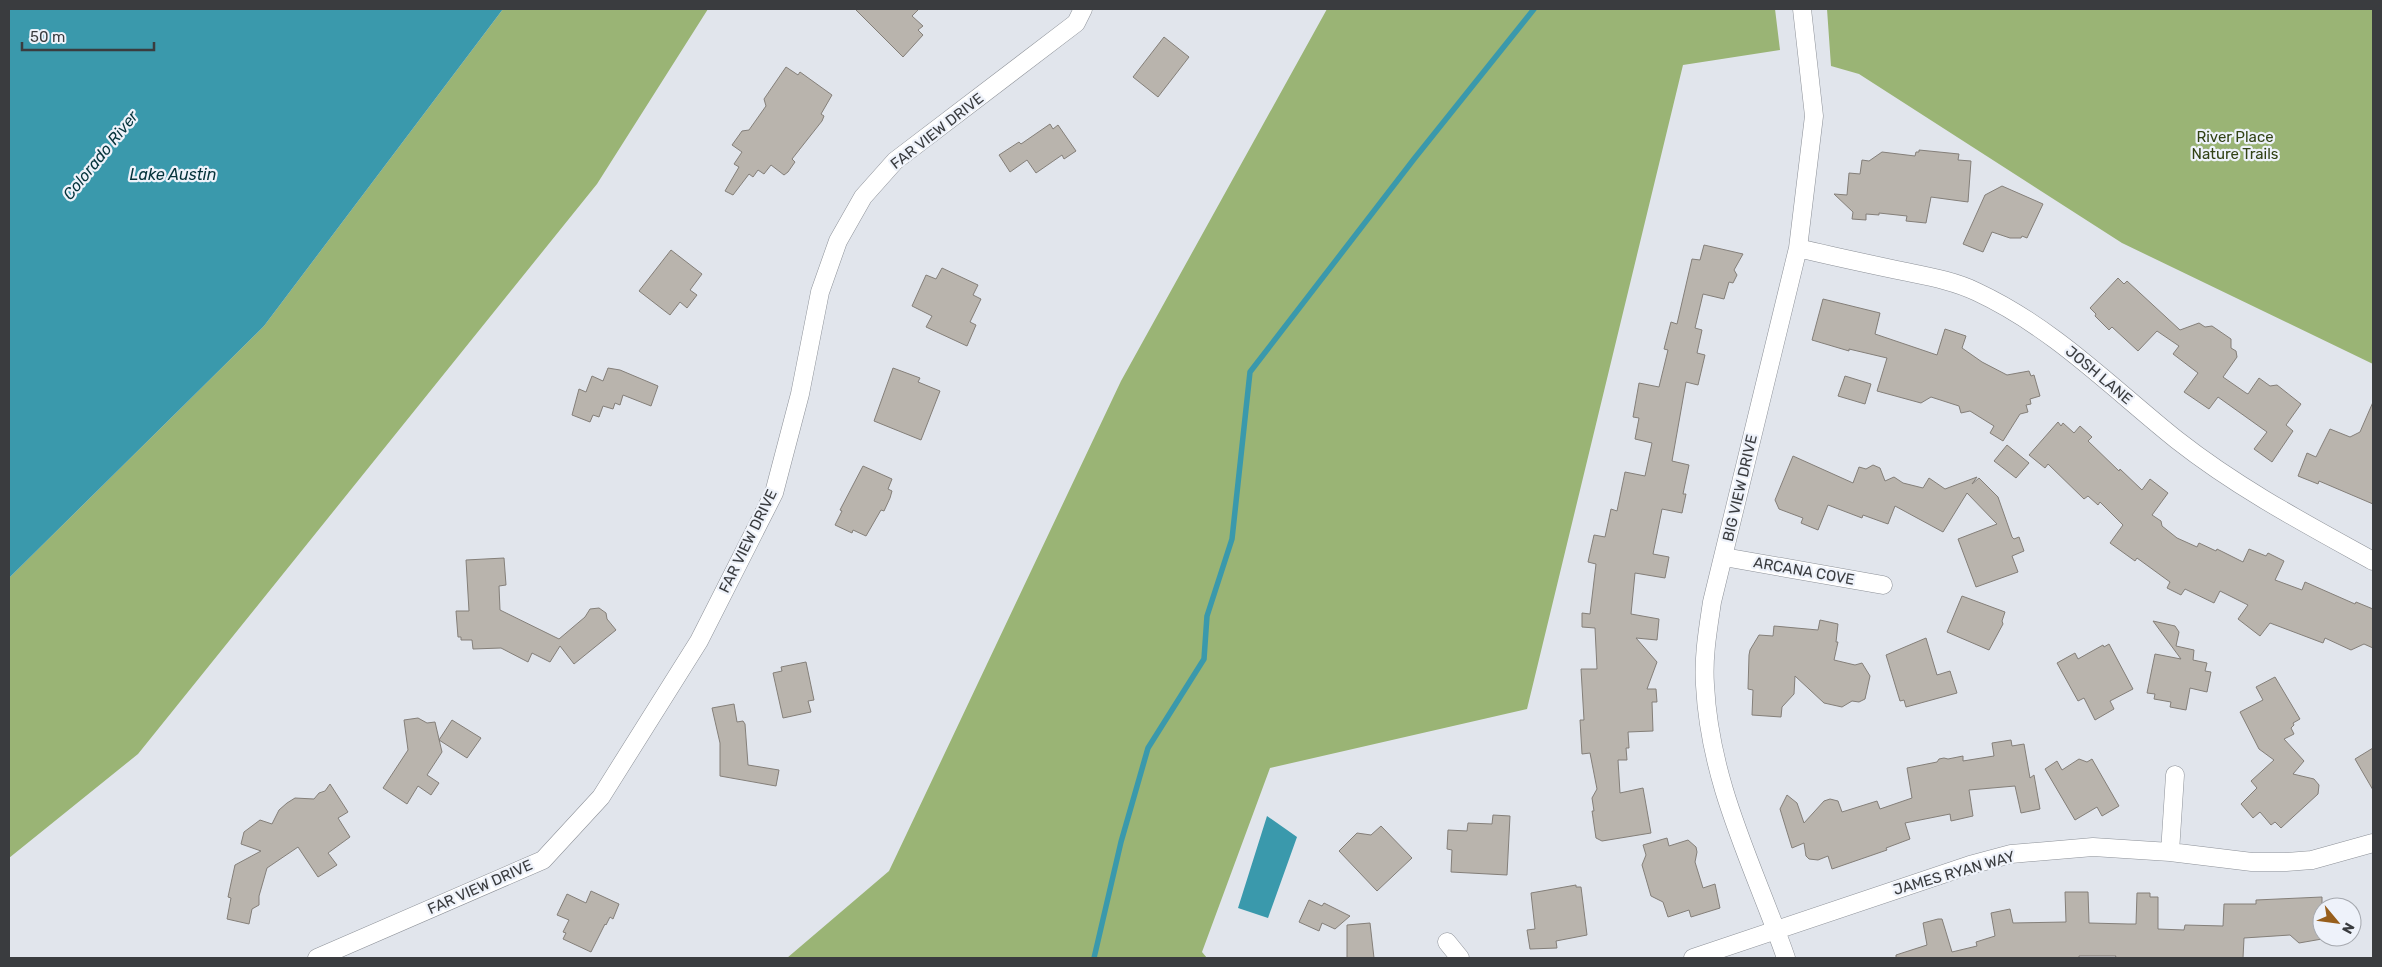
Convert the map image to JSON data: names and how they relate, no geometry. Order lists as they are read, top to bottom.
{
  "streets": {
    "street": [
      "FAR VIEW DRIVE",
      "JOSH LANE",
      "BIG VIEW DRIVE",
      "ARCANA COVE",
      "JAMES RYAN WAY"
    ]
  },
  "crossings": [
    ["JOSH LANE", "BIG VIEW DRIVE"],
    ["BIG VIEW DRIVE", "ARCANA COVE"],
    ["BIG VIEW DRIVE", "JAMES RYAN WAY"]
  ],
  "water": ["Colorado River", "Lake Austin"],
  "parks": ["River Place Nature Trails"],
  "scale_bar": "50 m",
  "north": "bottom right"
}
